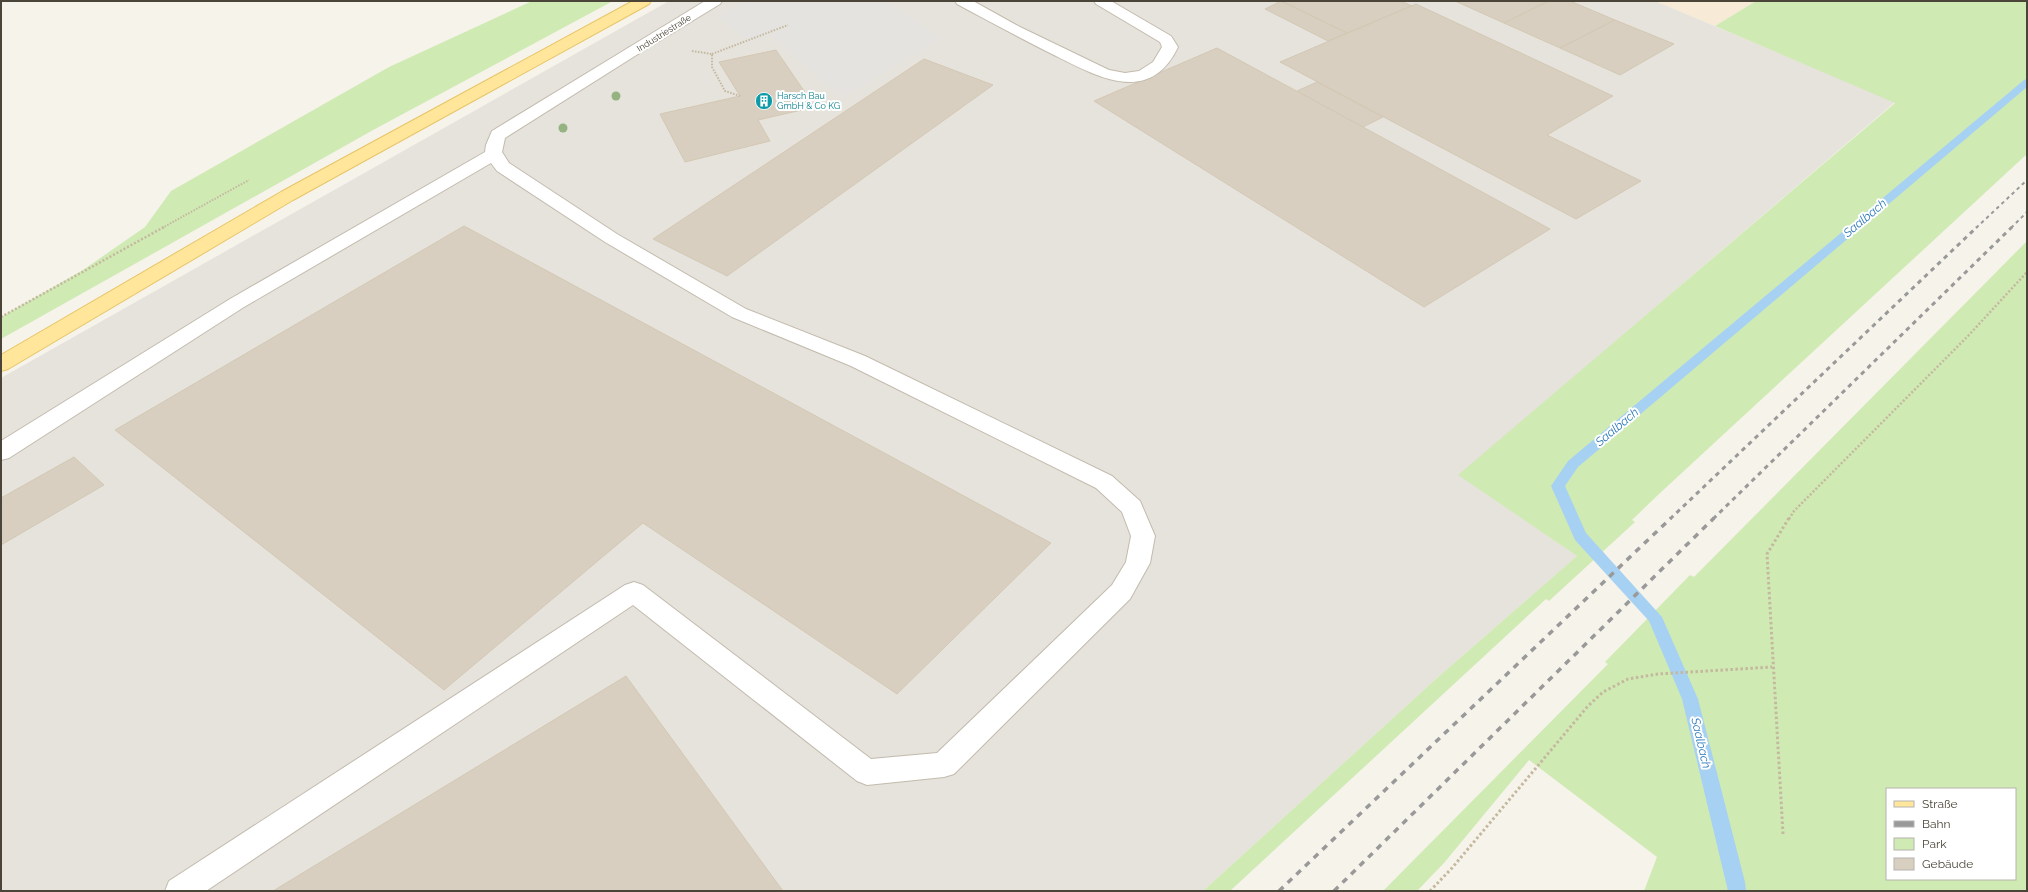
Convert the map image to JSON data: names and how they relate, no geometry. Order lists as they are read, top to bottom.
{
  "streets": {
    "street": ["Industriestraße"]
  },
  "water": ["Saalbach"],
  "places": {
    "building": ["Harsch Bau GmbH & Co KG"]
  },
  "legend": [
    "Straße",
    "Bahn",
    "Park",
    "Gebäude"
  ]
}
